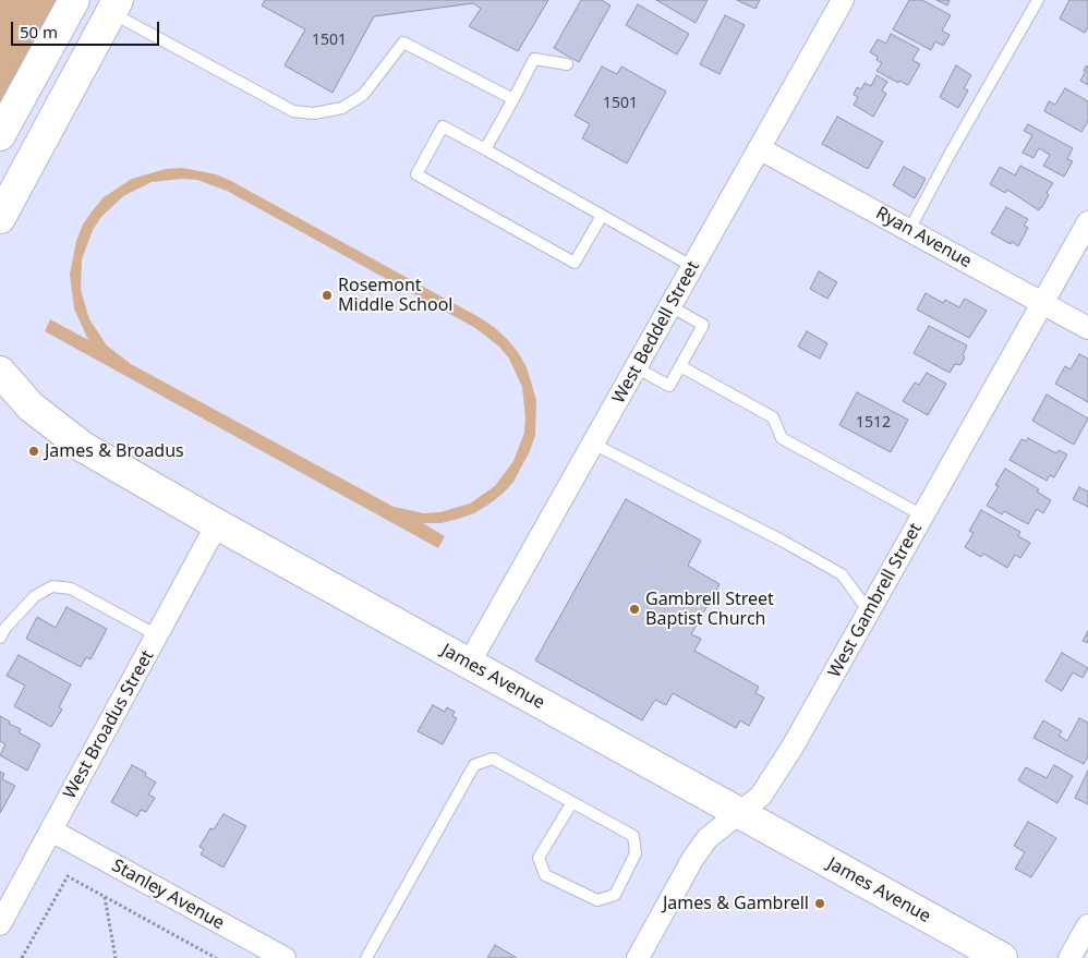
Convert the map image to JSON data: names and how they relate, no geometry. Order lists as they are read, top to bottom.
{
  "streets": {
    "main road": ["James Avenue"],
    "street": [
      "Ryan Avenue",
      "West Beddell Street",
      "West Gambrell Street",
      "West Broadus Street",
      "Stanley Avenue"
    ]
  },
  "crossings": [
    ["Ryan Avenue", "West Beddell Street"],
    ["Ryan Avenue", "West Gambrell Street"],
    ["West Beddell Street", "James Avenue"],
    ["West Gambrell Street", "James Avenue"],
    ["James Avenue", "West Broadus Street"],
    ["West Broadus Street", "Stanley Avenue"]
  ],
  "places": [
    "Rosemont Middle School",
    "James & Broadus",
    "Gambrell Street Baptist Church",
    "James & Gambrell"
  ],
  "house_numbers": ["1501", "1501", "1512"],
  "scale_bar": "50 m"
}
